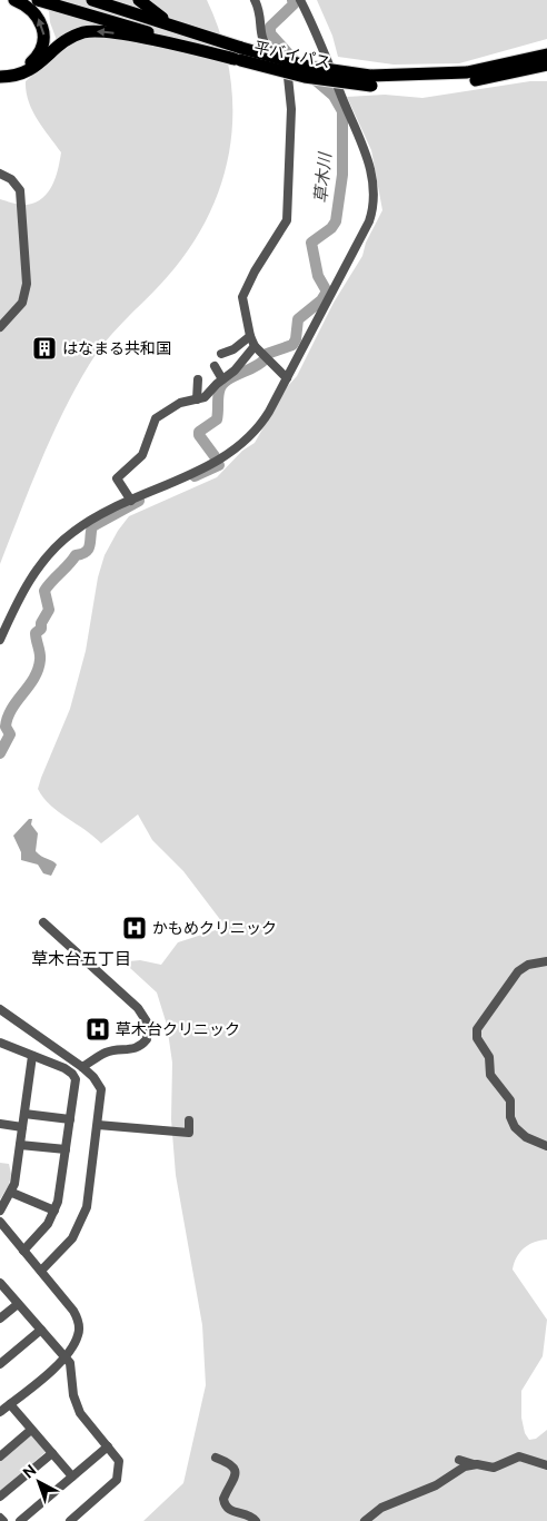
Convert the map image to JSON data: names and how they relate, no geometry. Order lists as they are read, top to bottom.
{
  "streets": {
    "highway": ["平バイパス"]
  },
  "districts": ["草木台五丁目"],
  "water": ["草木川"],
  "places": {
    "building": ["はなまる共和国"],
    "hospital": ["かもめクリニック", "草木台クリニック"]
  },
  "north": "top left"
}
